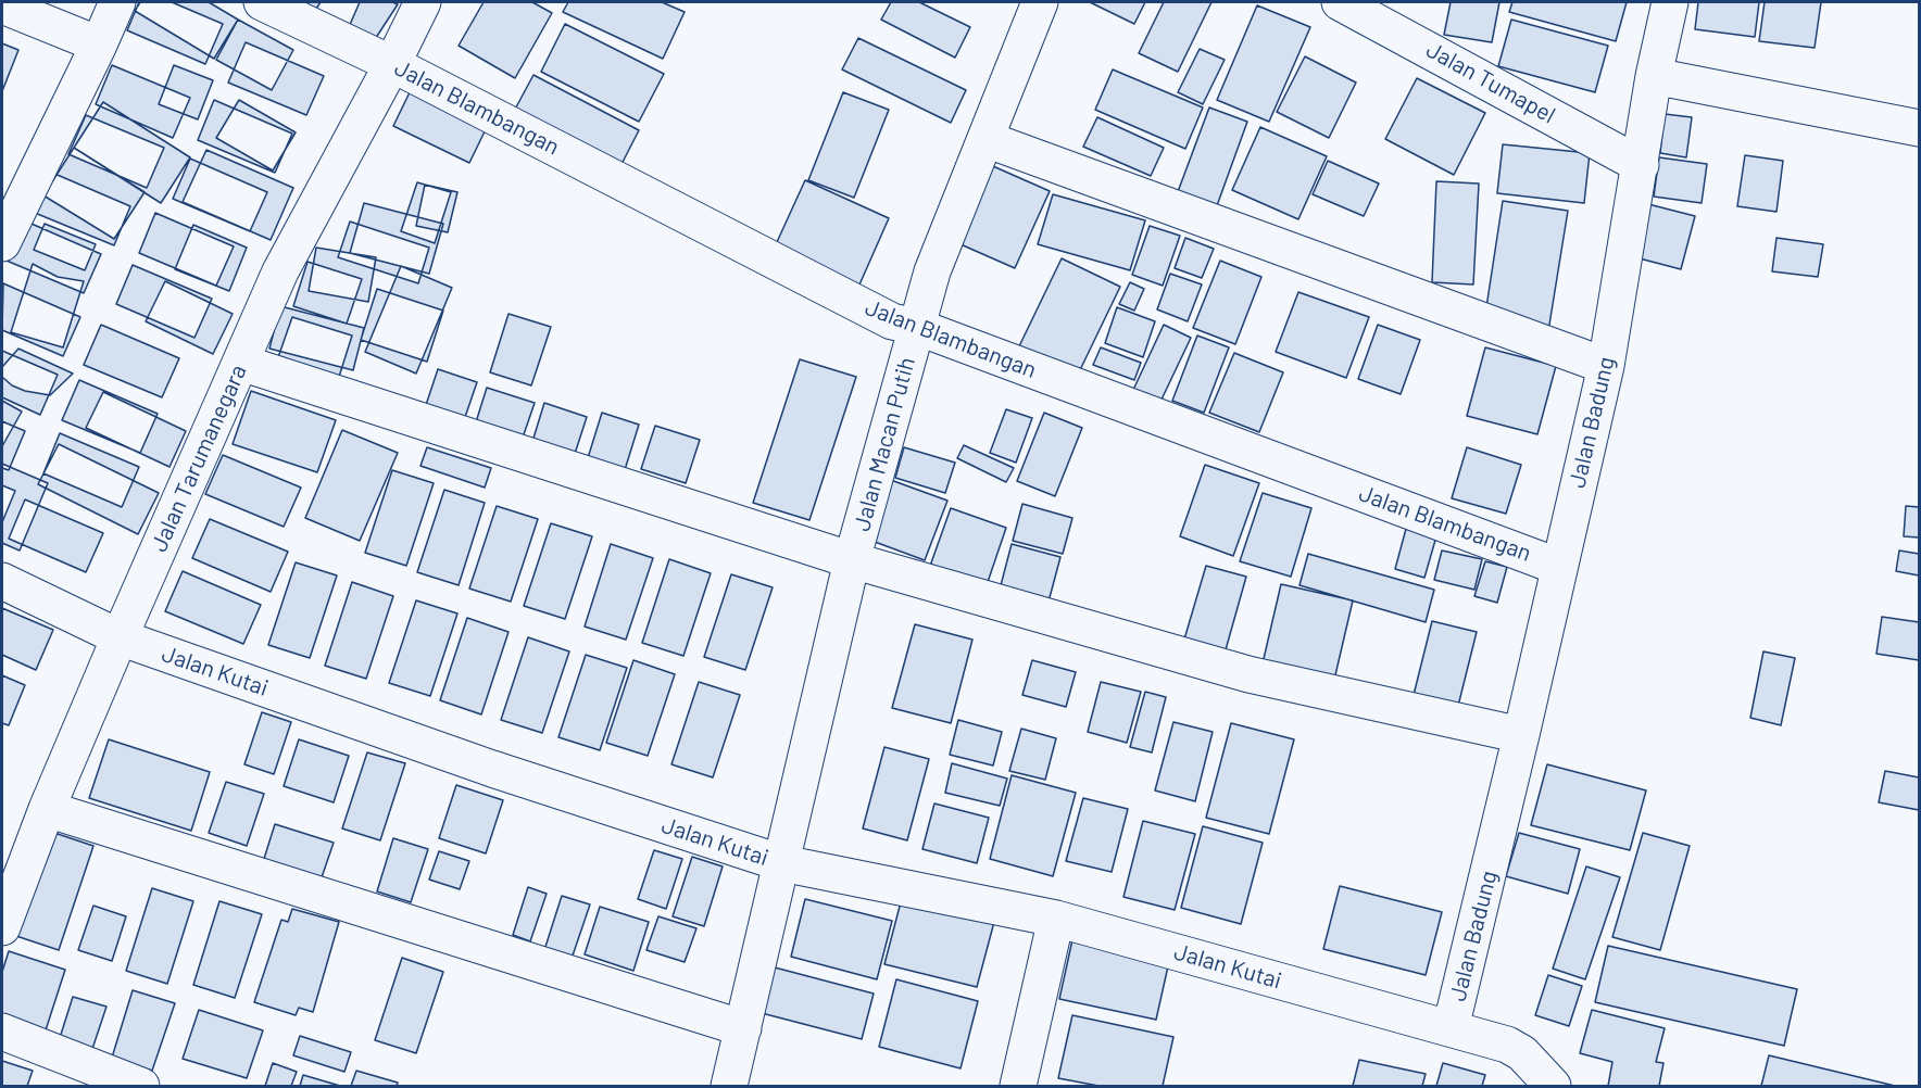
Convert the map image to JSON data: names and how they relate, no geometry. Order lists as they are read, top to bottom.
{
  "streets": {
    "street": [
      "Jalan Tumapel",
      "Jalan Blambangan",
      "Jalan Badung",
      "Jalan Macan Putih",
      "Jalan Tarumanegara",
      "Jalan Kutai"
    ]
  },
  "crossings": [
    ["Jalan Tumapel", "Jalan Badung"],
    ["Jalan Blambangan", "Jalan Badung"],
    ["Jalan Blambangan", "Jalan Macan Putih"],
    ["Jalan Blambangan", "Jalan Tarumanegara"],
    ["Jalan Badung", "Jalan Kutai"],
    ["Jalan Macan Putih", "Jalan Kutai"],
    ["Jalan Tarumanegara", "Jalan Kutai"]
  ]
}
